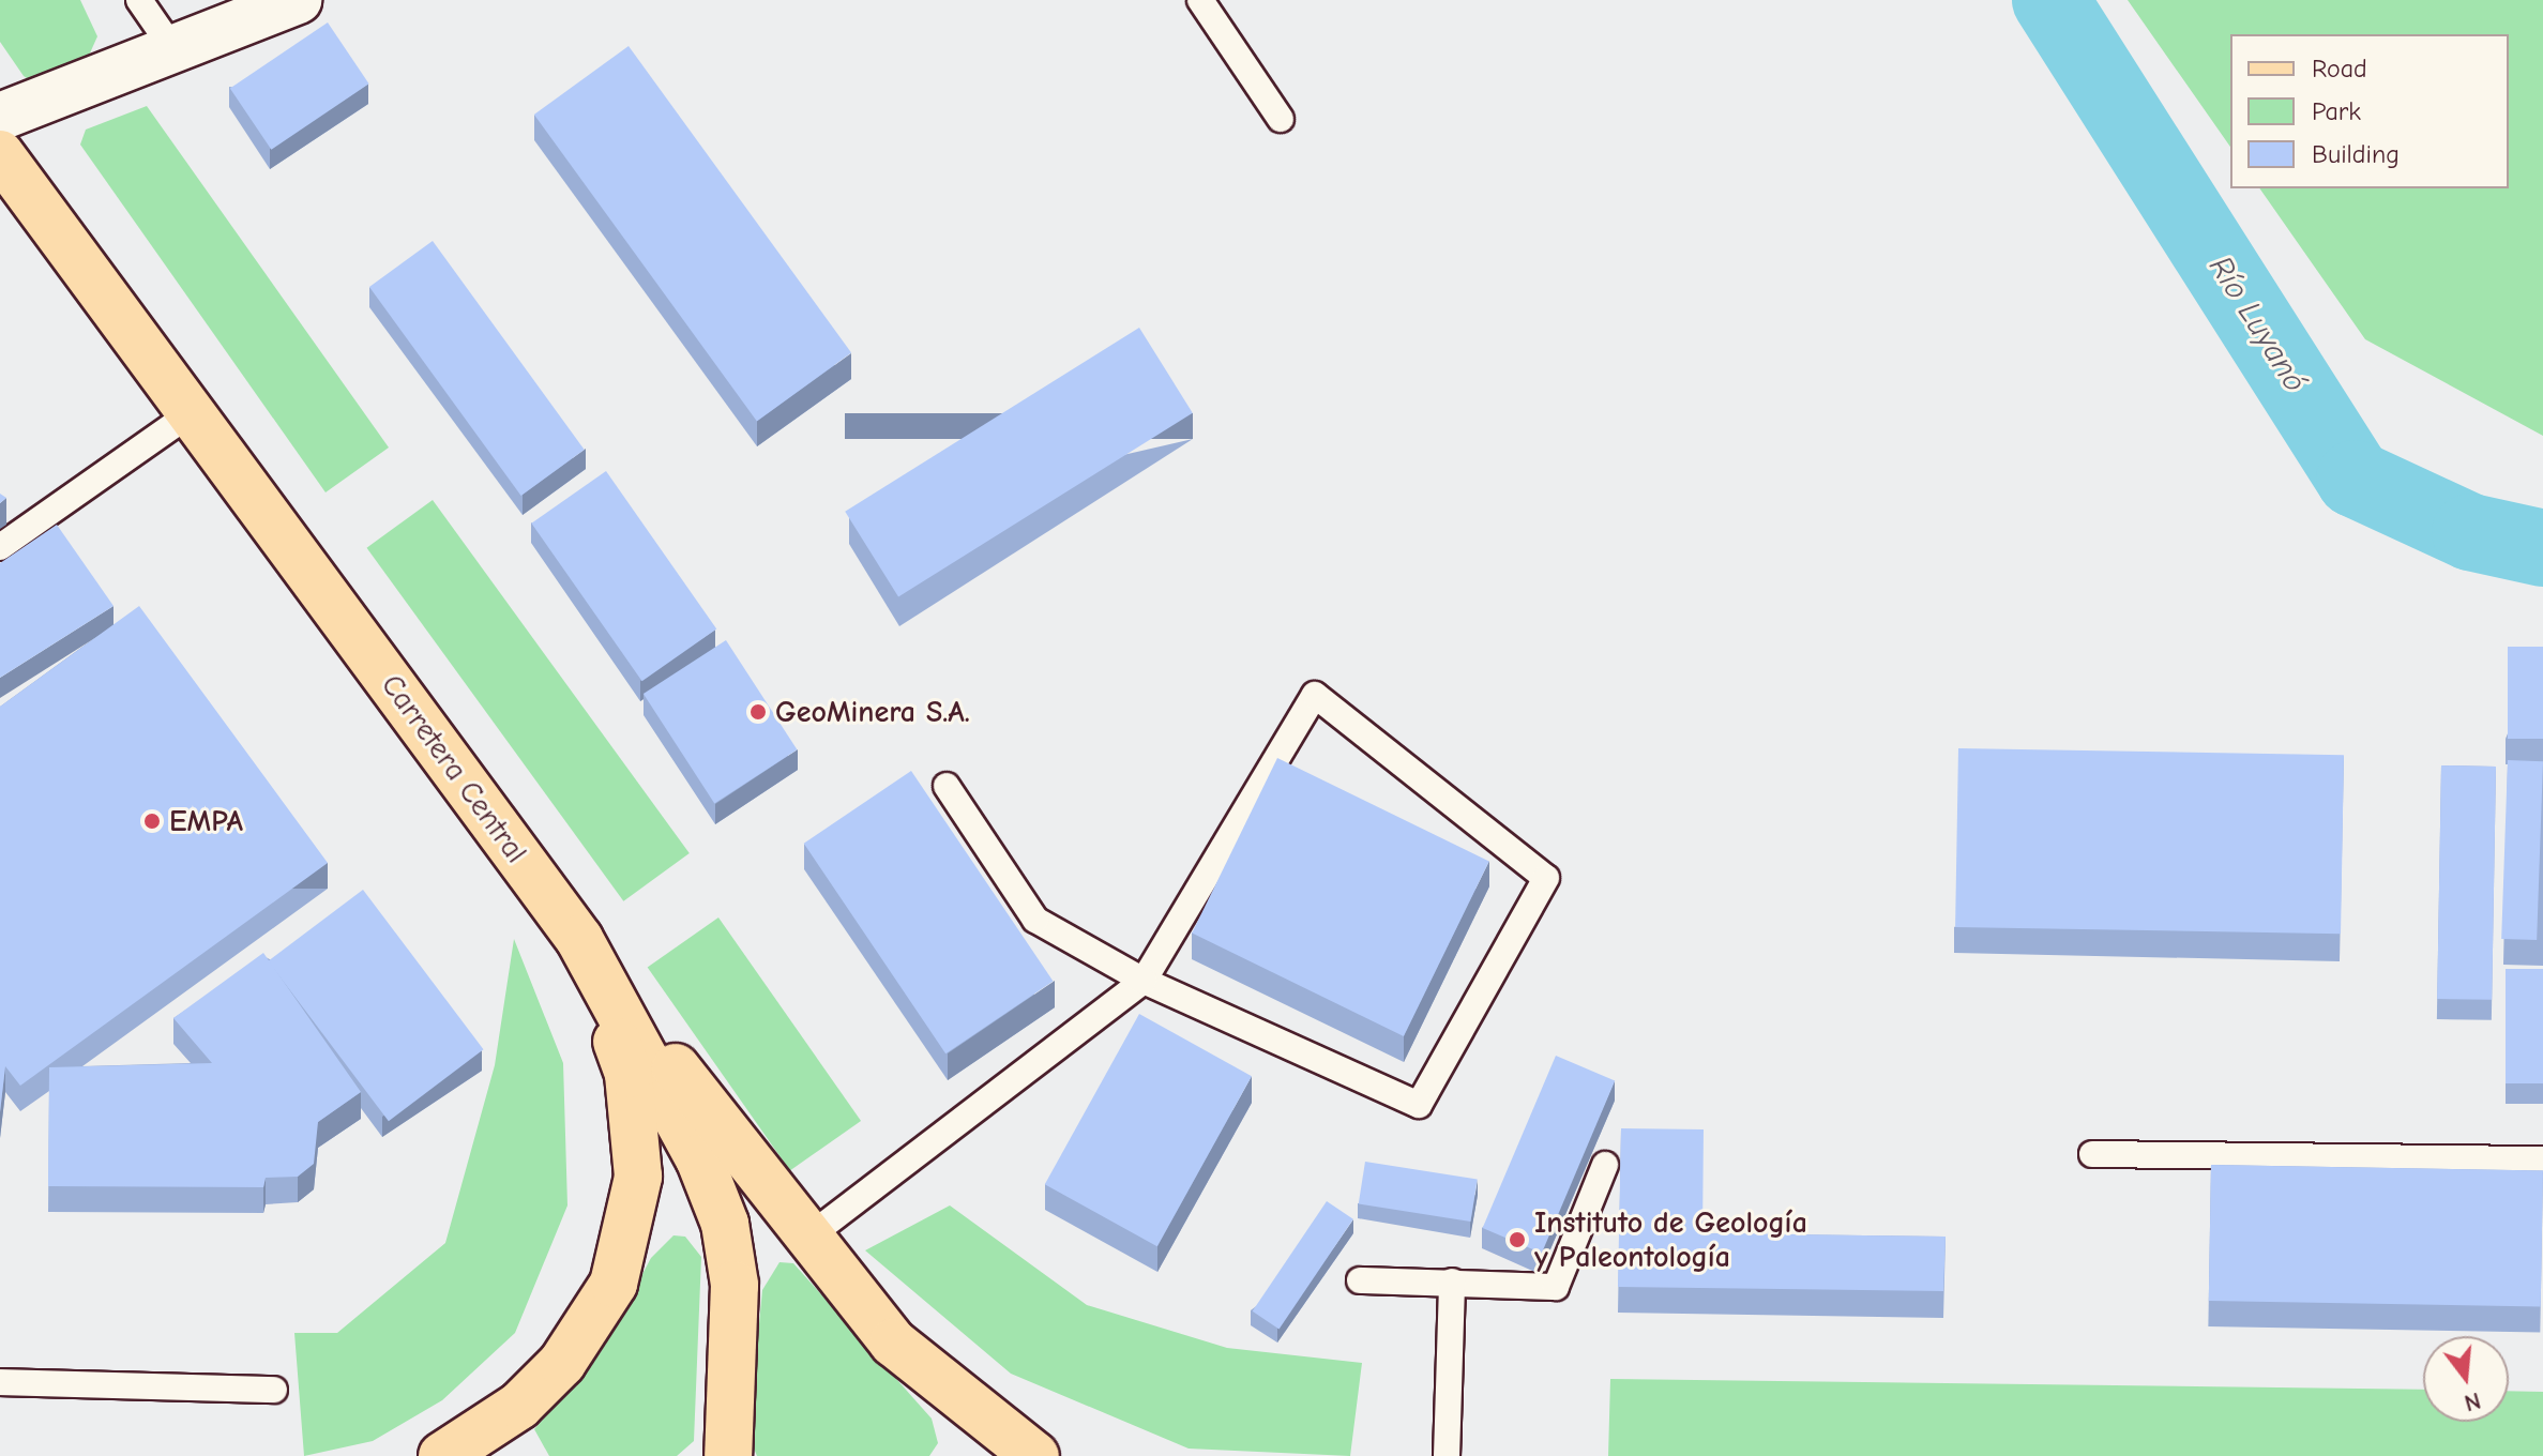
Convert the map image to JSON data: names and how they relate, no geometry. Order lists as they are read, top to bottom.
{
  "streets": {
    "main road": ["Carretera Central"]
  },
  "water": ["Río Luyanó"],
  "places": ["GeoMinera S.A.", "EMPA", "Instituto de Geología y Paleontología"],
  "legend": ["Road", "Park", "Building"],
  "north": "bottom"
}
